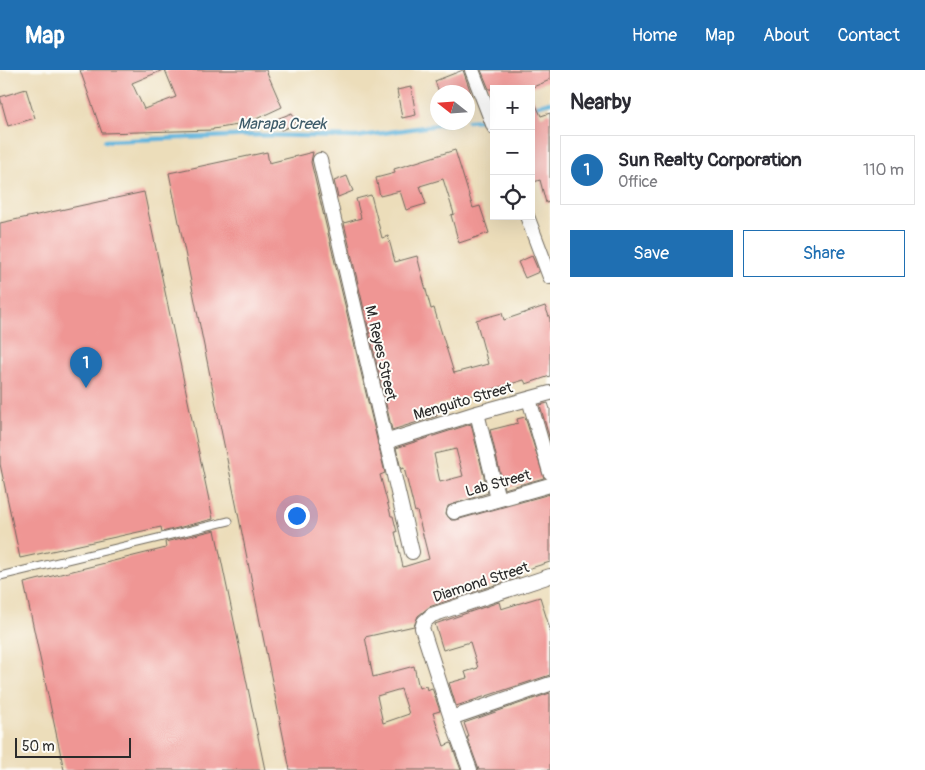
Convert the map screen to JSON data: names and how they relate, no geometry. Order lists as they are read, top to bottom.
{
  "streets": {
    "street": [
      "M. Reyes Street",
      "Menguito Street",
      "Lab Street",
      "Diamond Street"
    ]
  },
  "crossings": [
    ["M. Reyes Street", "Menguito Street"]
  ],
  "water": ["Marapa Creek"],
  "scale_bar": "50 m",
  "north": "left",
  "page": {
    "header": "Map",
    "nav": [
      "Home",
      "Map",
      "About",
      "Contact"
    ],
    "heading": "Nearby",
    "map_buttons": ["+", "−"],
    "list": [
      {
        "mark": "1",
        "name": "Sun Realty Corporation",
        "note": "Office",
        "value": "110 m"
      }
    ],
    "buttons": ["Save", "Share"],
    "pins": "1",
    "scale": "50 m"
  }
}
